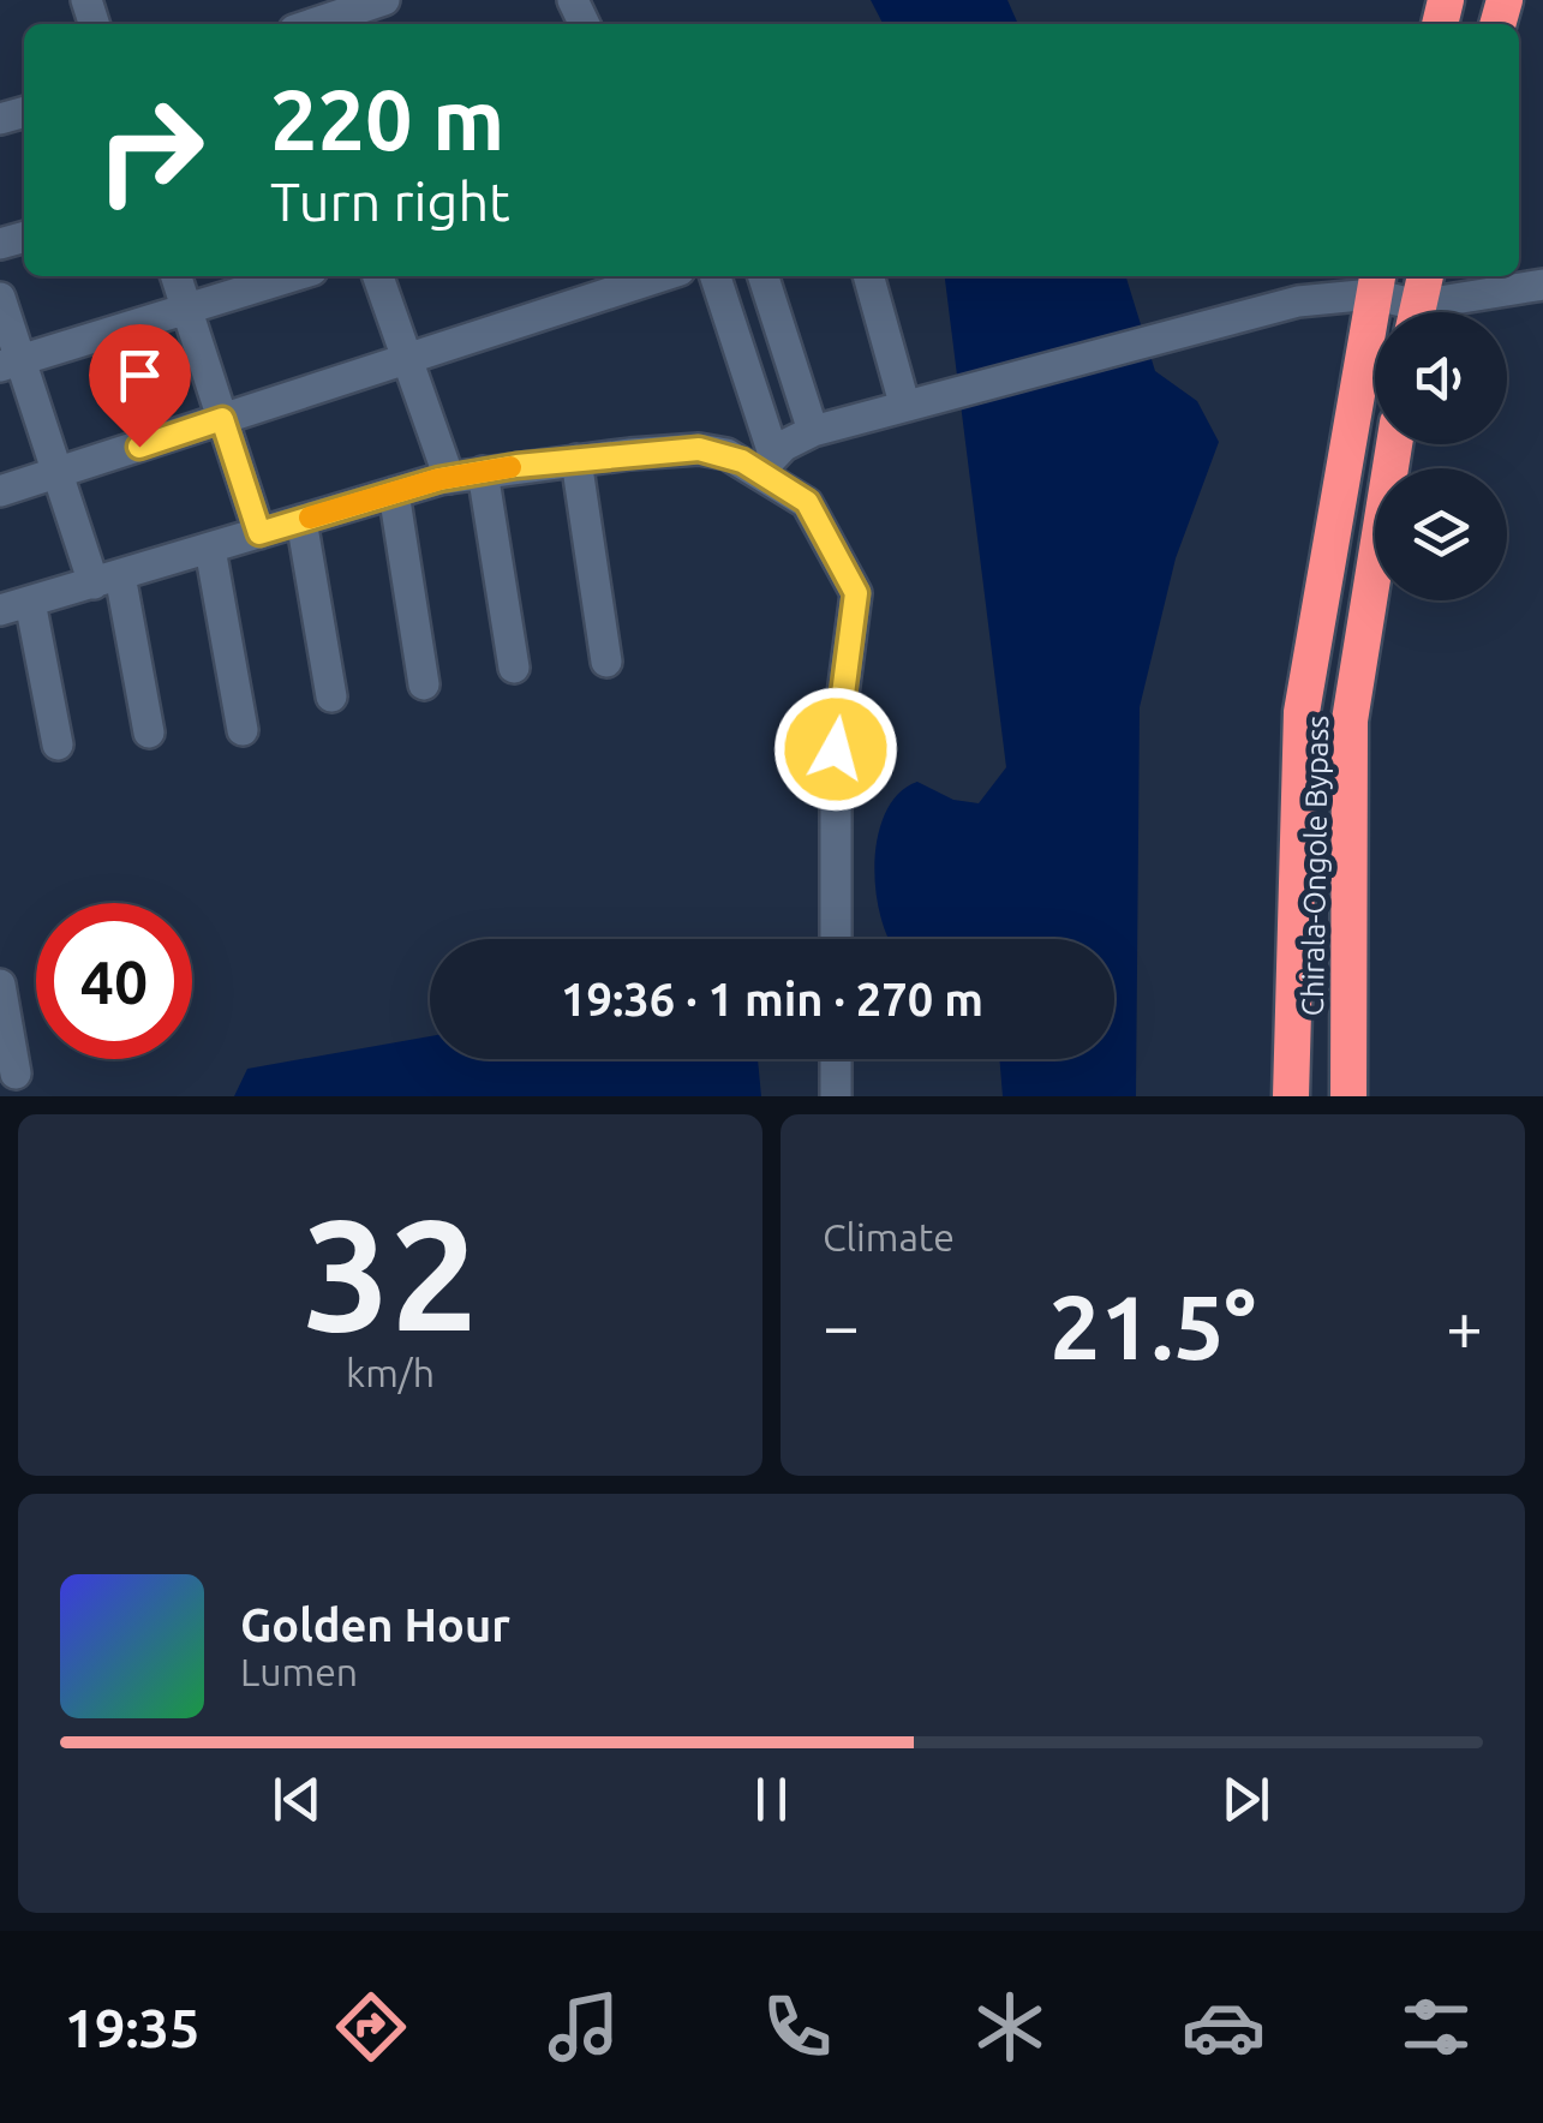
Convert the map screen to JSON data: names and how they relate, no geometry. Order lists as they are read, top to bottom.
{
  "streets": {
    "highway": ["Chirala-Ongole Bypass"]
  },
  "page": {
    "turn": ["220 m", "Turn right"],
    "limit": "40",
    "trip": "19:36 · 1 min · 270 m",
    "tile": [
      ["32", "km/h"],
      "Climate"
    ],
    "heat": ["−", "21.5°", "+"],
    "song": ["Golden Hour", "Lumen"],
    "tabs": "19:35"
  }
}
